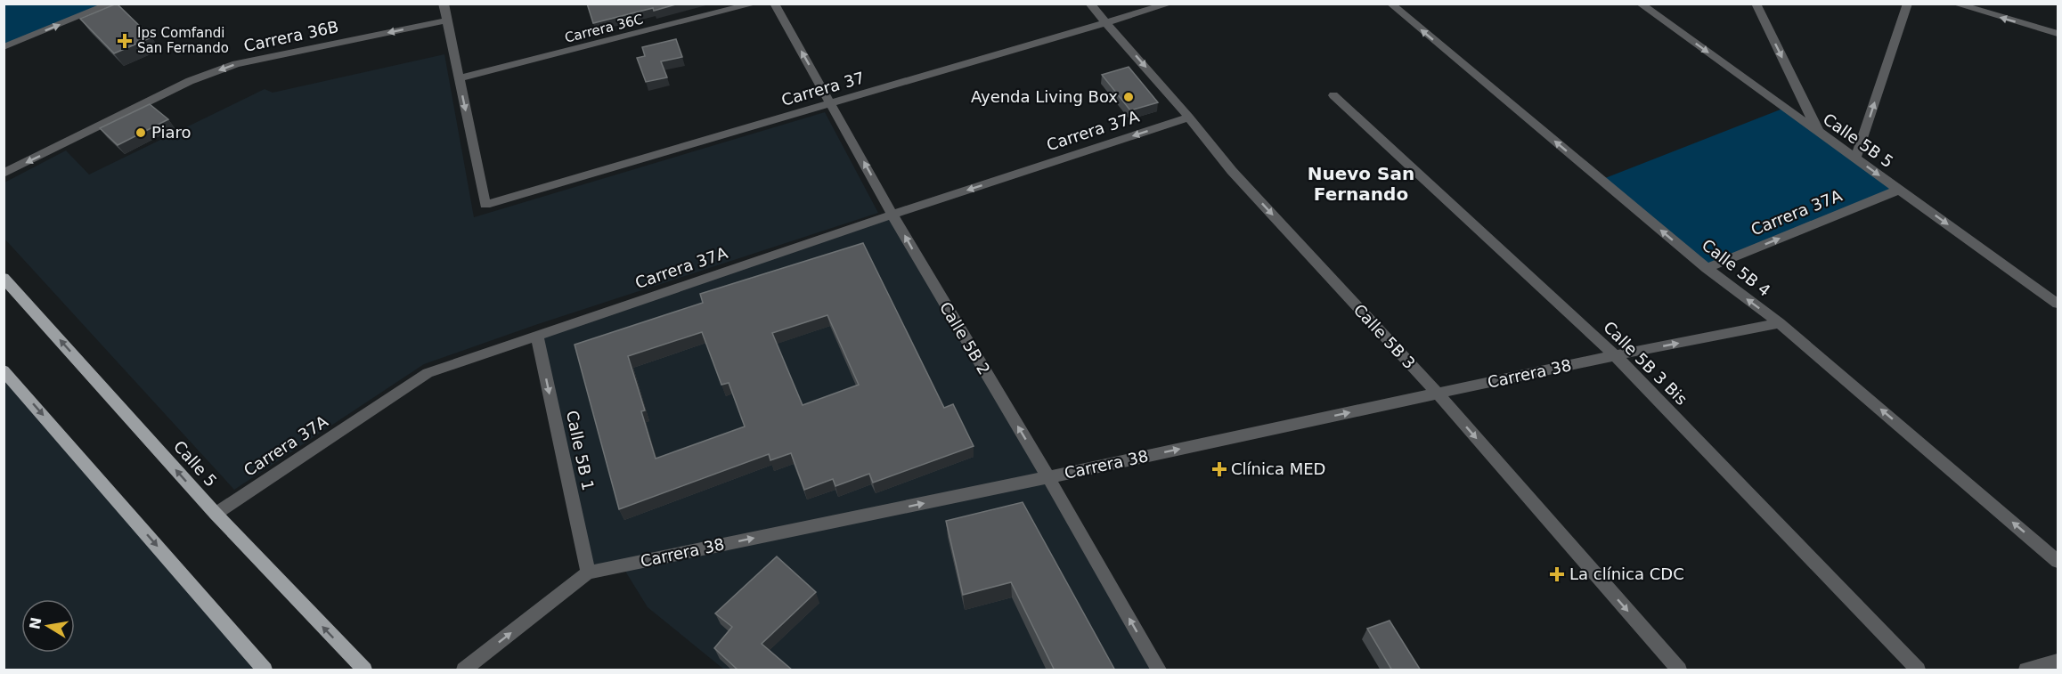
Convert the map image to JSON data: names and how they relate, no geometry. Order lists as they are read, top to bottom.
{
  "streets": {
    "main road": ["Calle 5"],
    "street": [
      "Carrera 36C",
      "Carrera 36B",
      "Carrera 37",
      "Carrera 37A",
      "Calle 5B 5",
      "Calle 5B 4",
      "Calle 5B 3",
      "Calle 5B 2",
      "Calle 5B 3 Bis",
      "Carrera 38",
      "Calle 5B 1"
    ]
  },
  "crossings": [
    ["Carrera 36C", "Carrera 37"],
    ["Carrera 37", "Calle 5B 3"],
    ["Carrera 37", "Calle 5B 2"],
    ["Carrera 37A", "Calle 5B 5"],
    ["Carrera 37A", "Calle 5B 4"],
    ["Carrera 37A", "Calle 5B 3"],
    ["Carrera 37A", "Calle 5B 2"],
    ["Carrera 37A", "Calle 5B 1"],
    ["Carrera 37A", "Calle 5"],
    ["Calle 5B 4", "Carrera 38"],
    ["Calle 5B 3", "Carrera 38"],
    ["Calle 5B 2", "Carrera 38"],
    ["Calle 5B 3 Bis", "Carrera 38"],
    ["Carrera 38", "Calle 5B 1"]
  ],
  "one_way": [
    "Carrera 36B",
    "Calle 5B 5",
    "Calle 5B 4",
    "Calle 5B 3",
    "Calle 5B 2",
    "Carrera 38",
    "Calle 5B 1"
  ],
  "districts": ["Nuevo San Fernando"],
  "places": {
    "health": ["Ips Comfandi San Fernando", "Clínica MED", "La clínica CDC"],
    "other": ["Ayenda Living Box", "Piaro"]
  },
  "north": "left"
}
